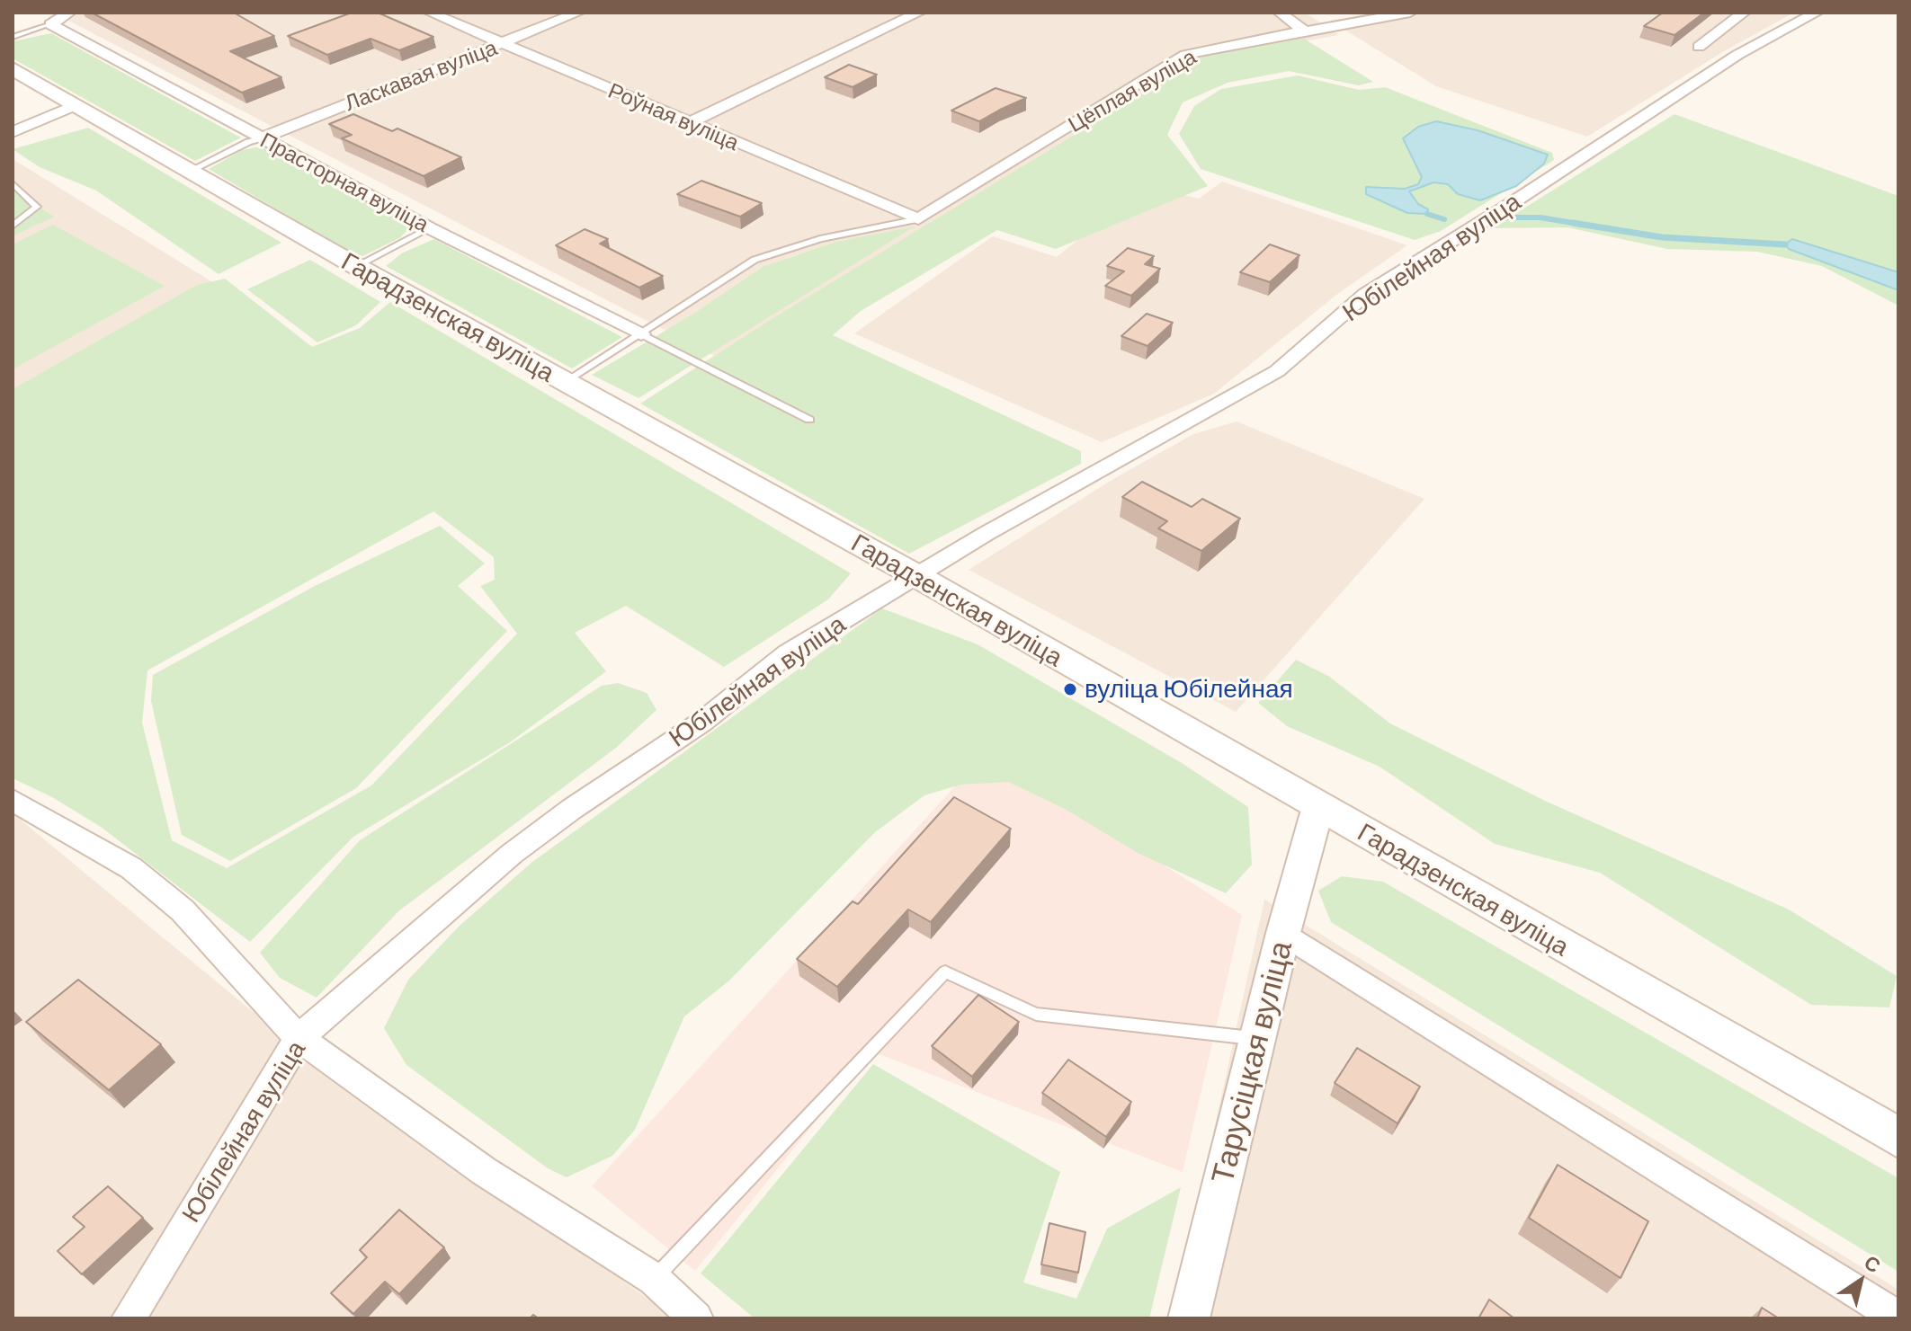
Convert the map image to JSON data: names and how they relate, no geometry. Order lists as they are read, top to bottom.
{
  "streets": {
    "main road": ["Гарадзенская вуліца"],
    "street": [
      "Ласкавая вуліца",
      "Цёплая вуліца",
      "Роўная вуліца",
      "Прасторная вуліца",
      "Юбілейная вуліца",
      "Тарусіцкая вуліца"
    ]
  },
  "crossings": [
    ["Ласкавая вуліца", "Роўная вуліца"],
    ["Ласкавая вуліца", "Прасторная вуліца"],
    ["Цёплая вуліца", "Роўная вуліца"],
    ["Юбілейная вуліца", "Гарадзенская вуліца"],
    ["Гарадзенская вуліца", "Тарусіцкая вуліца"]
  ],
  "places": ["вуліца Юбілейная"],
  "north": "top right"
}
